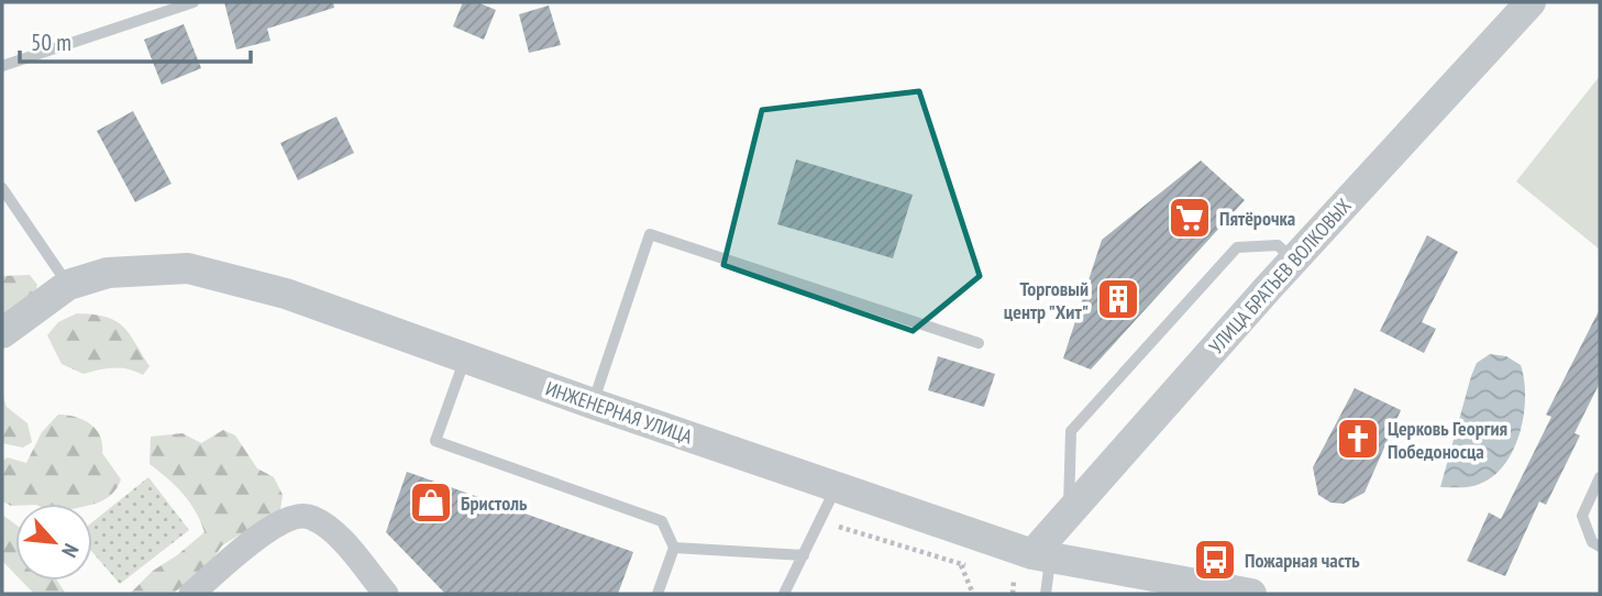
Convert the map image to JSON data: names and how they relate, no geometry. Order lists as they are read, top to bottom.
{
  "streets": {
    "street": ["УЛИЦА БРАТЬЕВ ВОЛКОВЫХ", "ИНЖЕНЕРНАЯ УЛИЦА"]
  },
  "crossings": [
    ["УЛИЦА БРАТЬЕВ ВОЛКОВЫХ", "ИНЖЕНЕРНАЯ УЛИЦА"]
  ],
  "places": {
    "supermarket": ["Пятёрочка"],
    "building": ["Торговый центр \"Хит\""],
    "church": ["Церковь Георгия Победоносца"],
    "shop": ["Бристоль"],
    "bus stop": ["Пожарная часть"]
  },
  "scale_bar": "50 m",
  "north": "bottom right"
}
